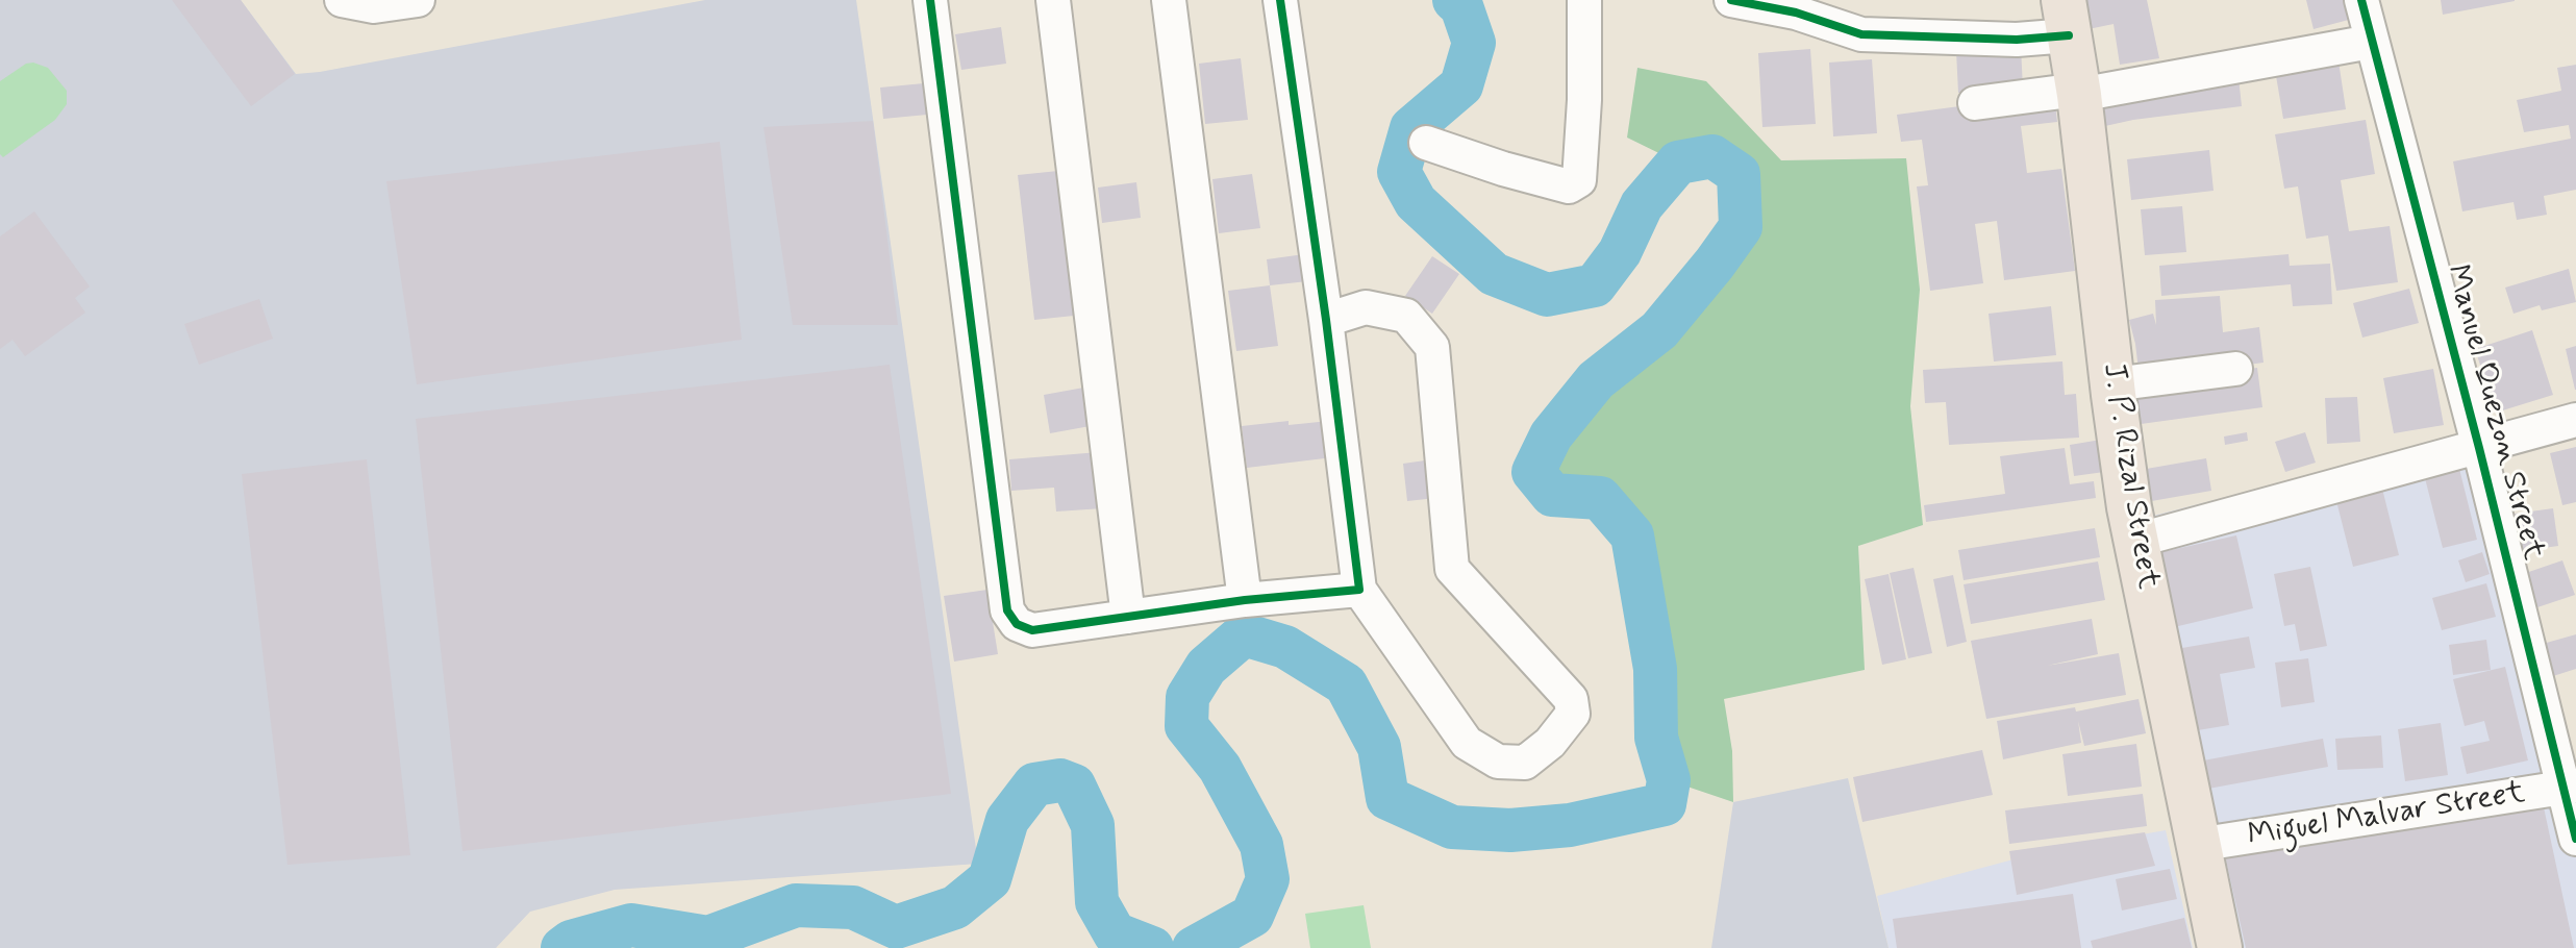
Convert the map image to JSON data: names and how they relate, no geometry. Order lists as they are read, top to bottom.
{
  "streets": {
    "main road": ["J. P. Rizal Street"],
    "street": ["Manuel Quezon Street", "Miguel Malvar Street"]
  },
  "crossings": [
    ["Manuel Quezon Street", "Miguel Malvar Street"],
    ["J. P. Rizal Street", "Miguel Malvar Street"]
  ]
}
